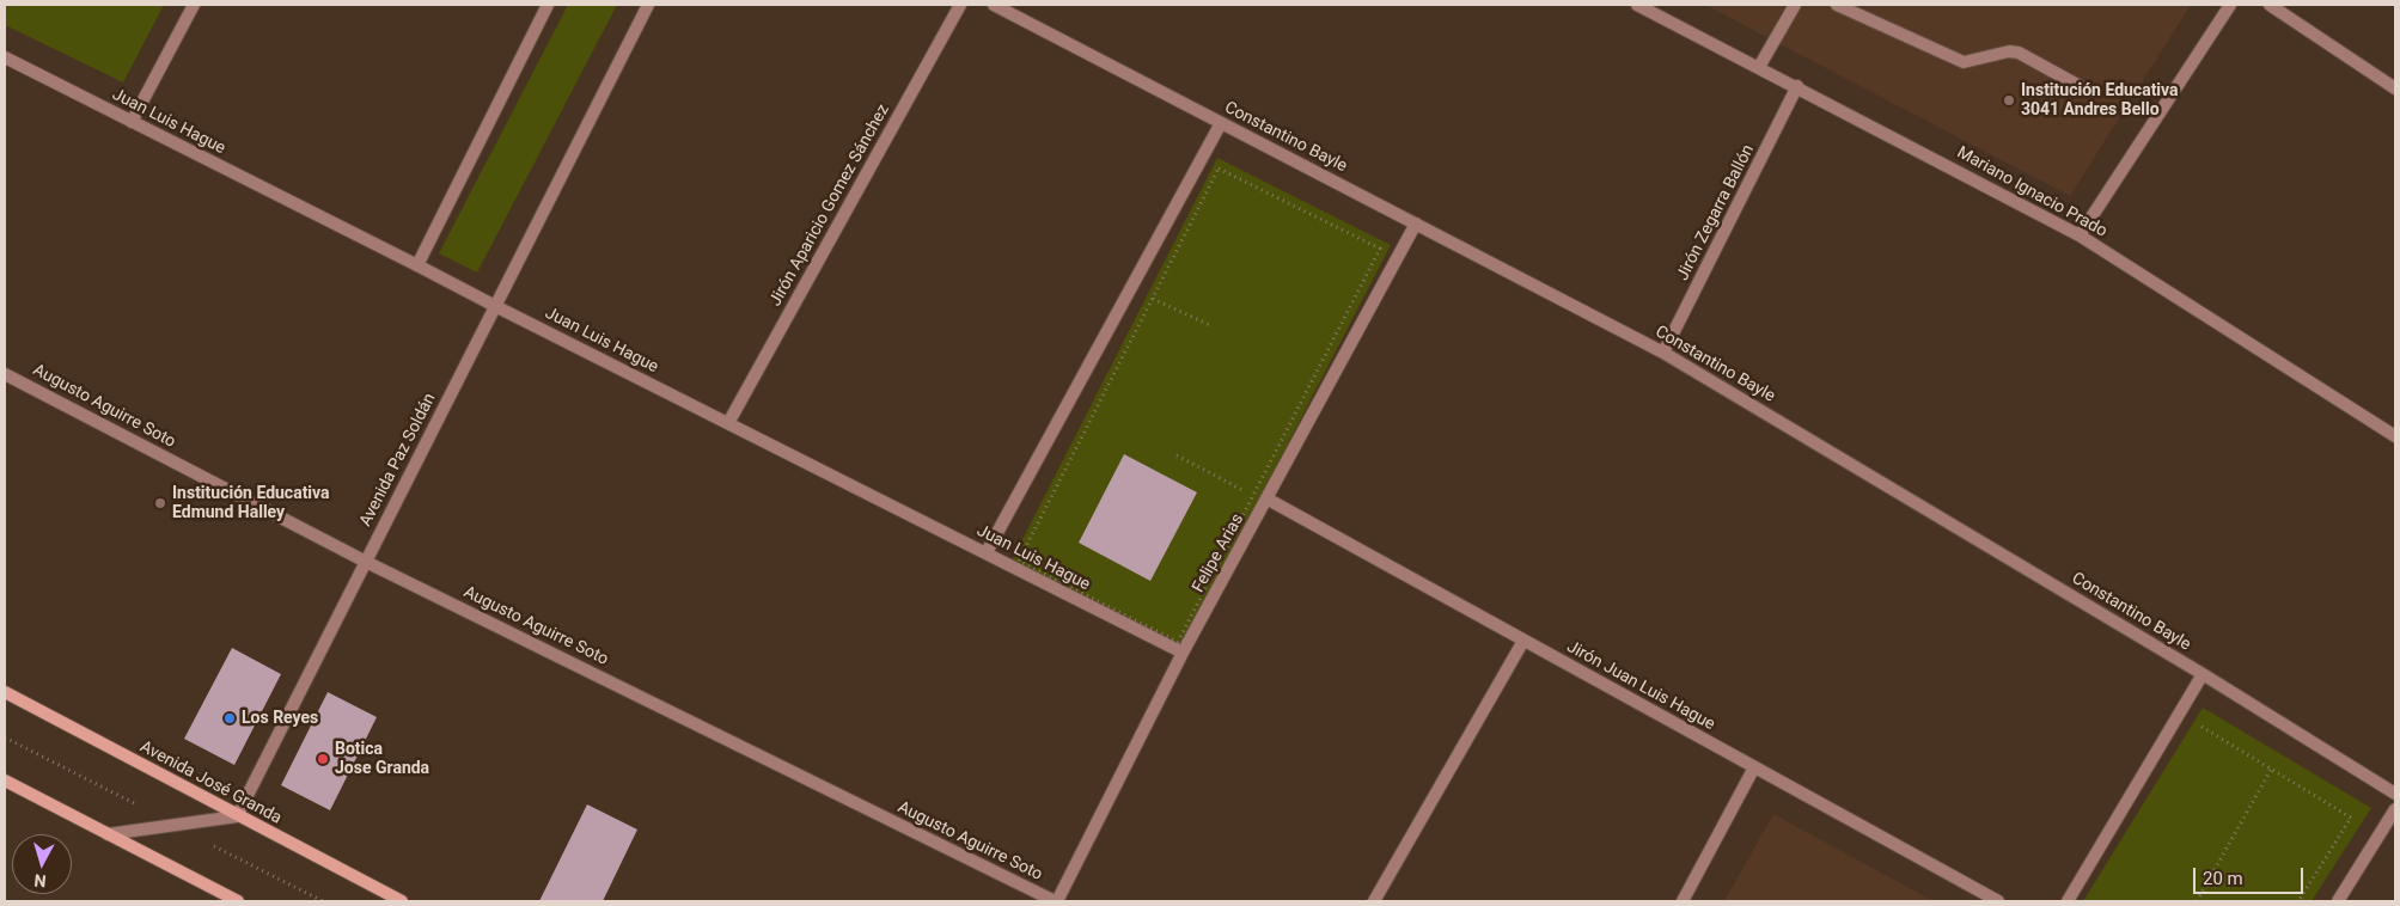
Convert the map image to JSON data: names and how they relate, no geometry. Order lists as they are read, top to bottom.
{
  "streets": {
    "main road": ["Avenida José Granda"],
    "street": [
      "Juan Luis Hague",
      "Constantino Bayle",
      "Mariano Ignacio Prado",
      "Jirón Aparicio Gomez Sánchez",
      "Jirón Zegarra Ballón",
      "Augusto Aguirre Soto",
      "Avenida Paz Soldán",
      "Felipe Arias",
      "Jirón Juan Luis Hague"
    ]
  },
  "crossings": [
    ["Juan Luis Hague", "Jirón Aparicio Gomez Sánchez"],
    ["Juan Luis Hague", "Avenida Paz Soldán"],
    ["Juan Luis Hague", "Felipe Arias"],
    ["Constantino Bayle", "Jirón Zegarra Ballón"],
    ["Constantino Bayle", "Felipe Arias"],
    ["Mariano Ignacio Prado", "Jirón Zegarra Ballón"],
    ["Augusto Aguirre Soto", "Avenida Paz Soldán"],
    ["Augusto Aguirre Soto", "Felipe Arias"],
    ["Avenida Paz Soldán", "Avenida José Granda"],
    ["Felipe Arias", "Jirón Juan Luis Hague"]
  ],
  "places": [
    "Institución Educativa 3041 Andres Bello",
    "Institución Educativa Edmund Halley",
    "Los Reyes",
    "Botica Jose Granda"
  ],
  "scale_bar": "20 m",
  "north": "bottom"
}
